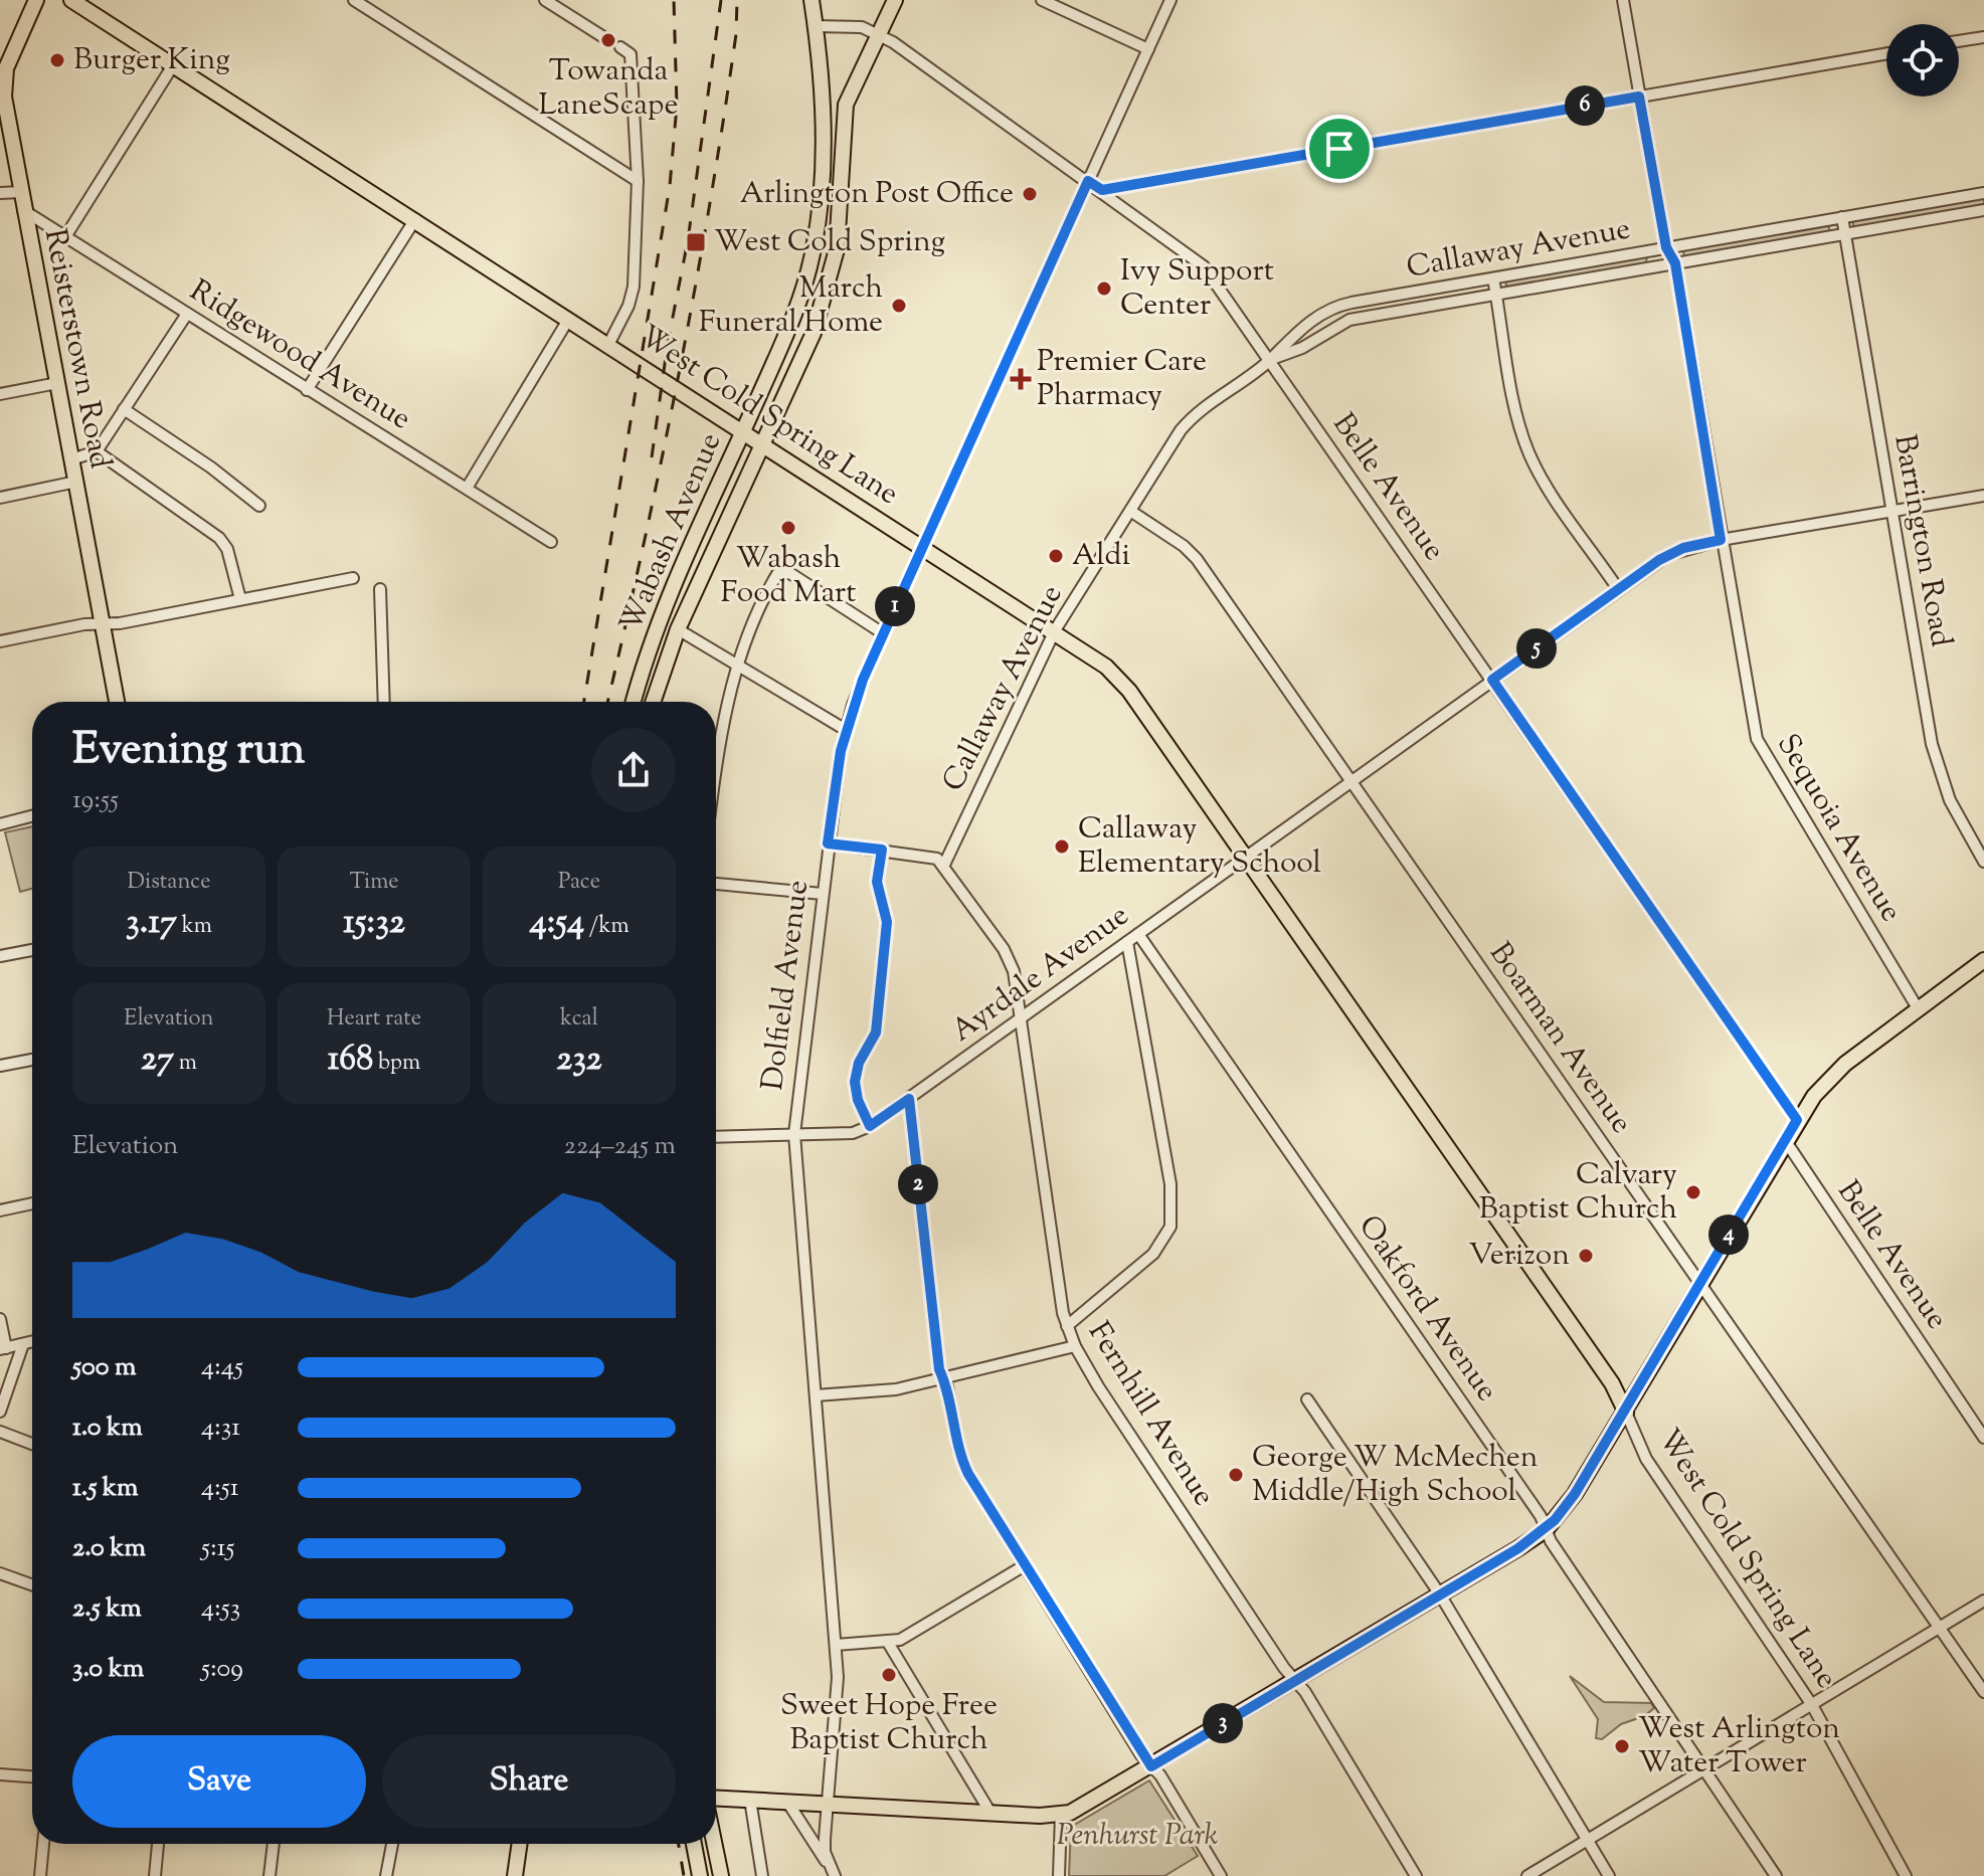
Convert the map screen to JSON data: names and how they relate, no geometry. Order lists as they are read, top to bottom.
{
  "streets": {
    "main road": ["Reisterstown Road", "West Cold Spring Lane", "Wabash Avenue"],
    "street": [
      "Callaway Avenue",
      "Ridgewood Avenue",
      "Belle Avenue",
      "Barrington Road",
      "Sequoia Avenue",
      "Ayrdale Avenue",
      "Dolfield Avenue",
      "Boarman Avenue",
      "Oakford Avenue",
      "Fernhill Avenue"
    ]
  },
  "crossings": [
    ["Callaway Avenue", "West Cold Spring Lane"],
    ["Callaway Avenue", "Belle Avenue"],
    ["Callaway Avenue", "Barrington Road"],
    ["Callaway Avenue", "Sequoia Avenue"],
    ["Callaway Avenue", "Boarman Avenue"],
    ["Callaway Avenue", "Fernhill Avenue"],
    ["Reisterstown Road", "Ridgewood Avenue"],
    ["West Cold Spring Lane", "Wabash Avenue"],
    ["West Cold Spring Lane", "Ayrdale Avenue"],
    ["West Cold Spring Lane", "Dolfield Avenue"],
    ["Belle Avenue", "Wabash Avenue"],
    ["Belle Avenue", "Ayrdale Avenue"],
    ["Belle Avenue", "Dolfield Avenue"],
    ["Barrington Road", "Ayrdale Avenue"],
    ["Sequoia Avenue", "Ayrdale Avenue"],
    ["Ayrdale Avenue", "Dolfield Avenue"],
    ["Ayrdale Avenue", "Boarman Avenue"],
    ["Ayrdale Avenue", "Oakford Avenue"],
    ["Ayrdale Avenue", "Fernhill Avenue"]
  ],
  "parks": ["Penhurst Park"],
  "places": {
    "other": [
      "Towanda LaneScape",
      "Burger King",
      "Arlington Post Office",
      "Ivy Support Center",
      "March Funeral Home",
      "Wabash Food Mart",
      "Aldi",
      "Callaway Elementary School",
      "Calvary Baptist Church",
      "Verizon",
      "George W McMechen Middle/High School",
      "Sweet Hope Free Baptist Church",
      "West Arlington Water Tower"
    ],
    "transit": ["West Cold Spring"],
    "health": ["Premier Care Pharmacy"]
  },
  "page": {
    "pins": [
      "6",
      "1",
      "5",
      "2",
      "4",
      "3"
    ],
    "heading": ["Evening run", "19:55"],
    "stats": [
      ["Distance", "3.17 km"],
      ["Time", "15:32"],
      ["Pace", "4:54 /km"],
      ["Elevation", "27 m"],
      ["Heart rate", "168 bpm"],
      ["kcal", "232"]
    ],
    "chart": ["Elevation", "224–245 m"],
    "list": [
      {
        "name": "500 m",
        "note": "4:45"
      },
      {
        "name": "1.0 km",
        "note": "4:31"
      },
      {
        "name": "1.5 km",
        "note": "4:51"
      },
      {
        "name": "2.0 km",
        "note": "5:15"
      },
      {
        "name": "2.5 km",
        "note": "4:53"
      },
      {
        "name": "3.0 km",
        "note": "5:09"
      }
    ],
    "buttons": ["Save", "Share"]
  }
}
